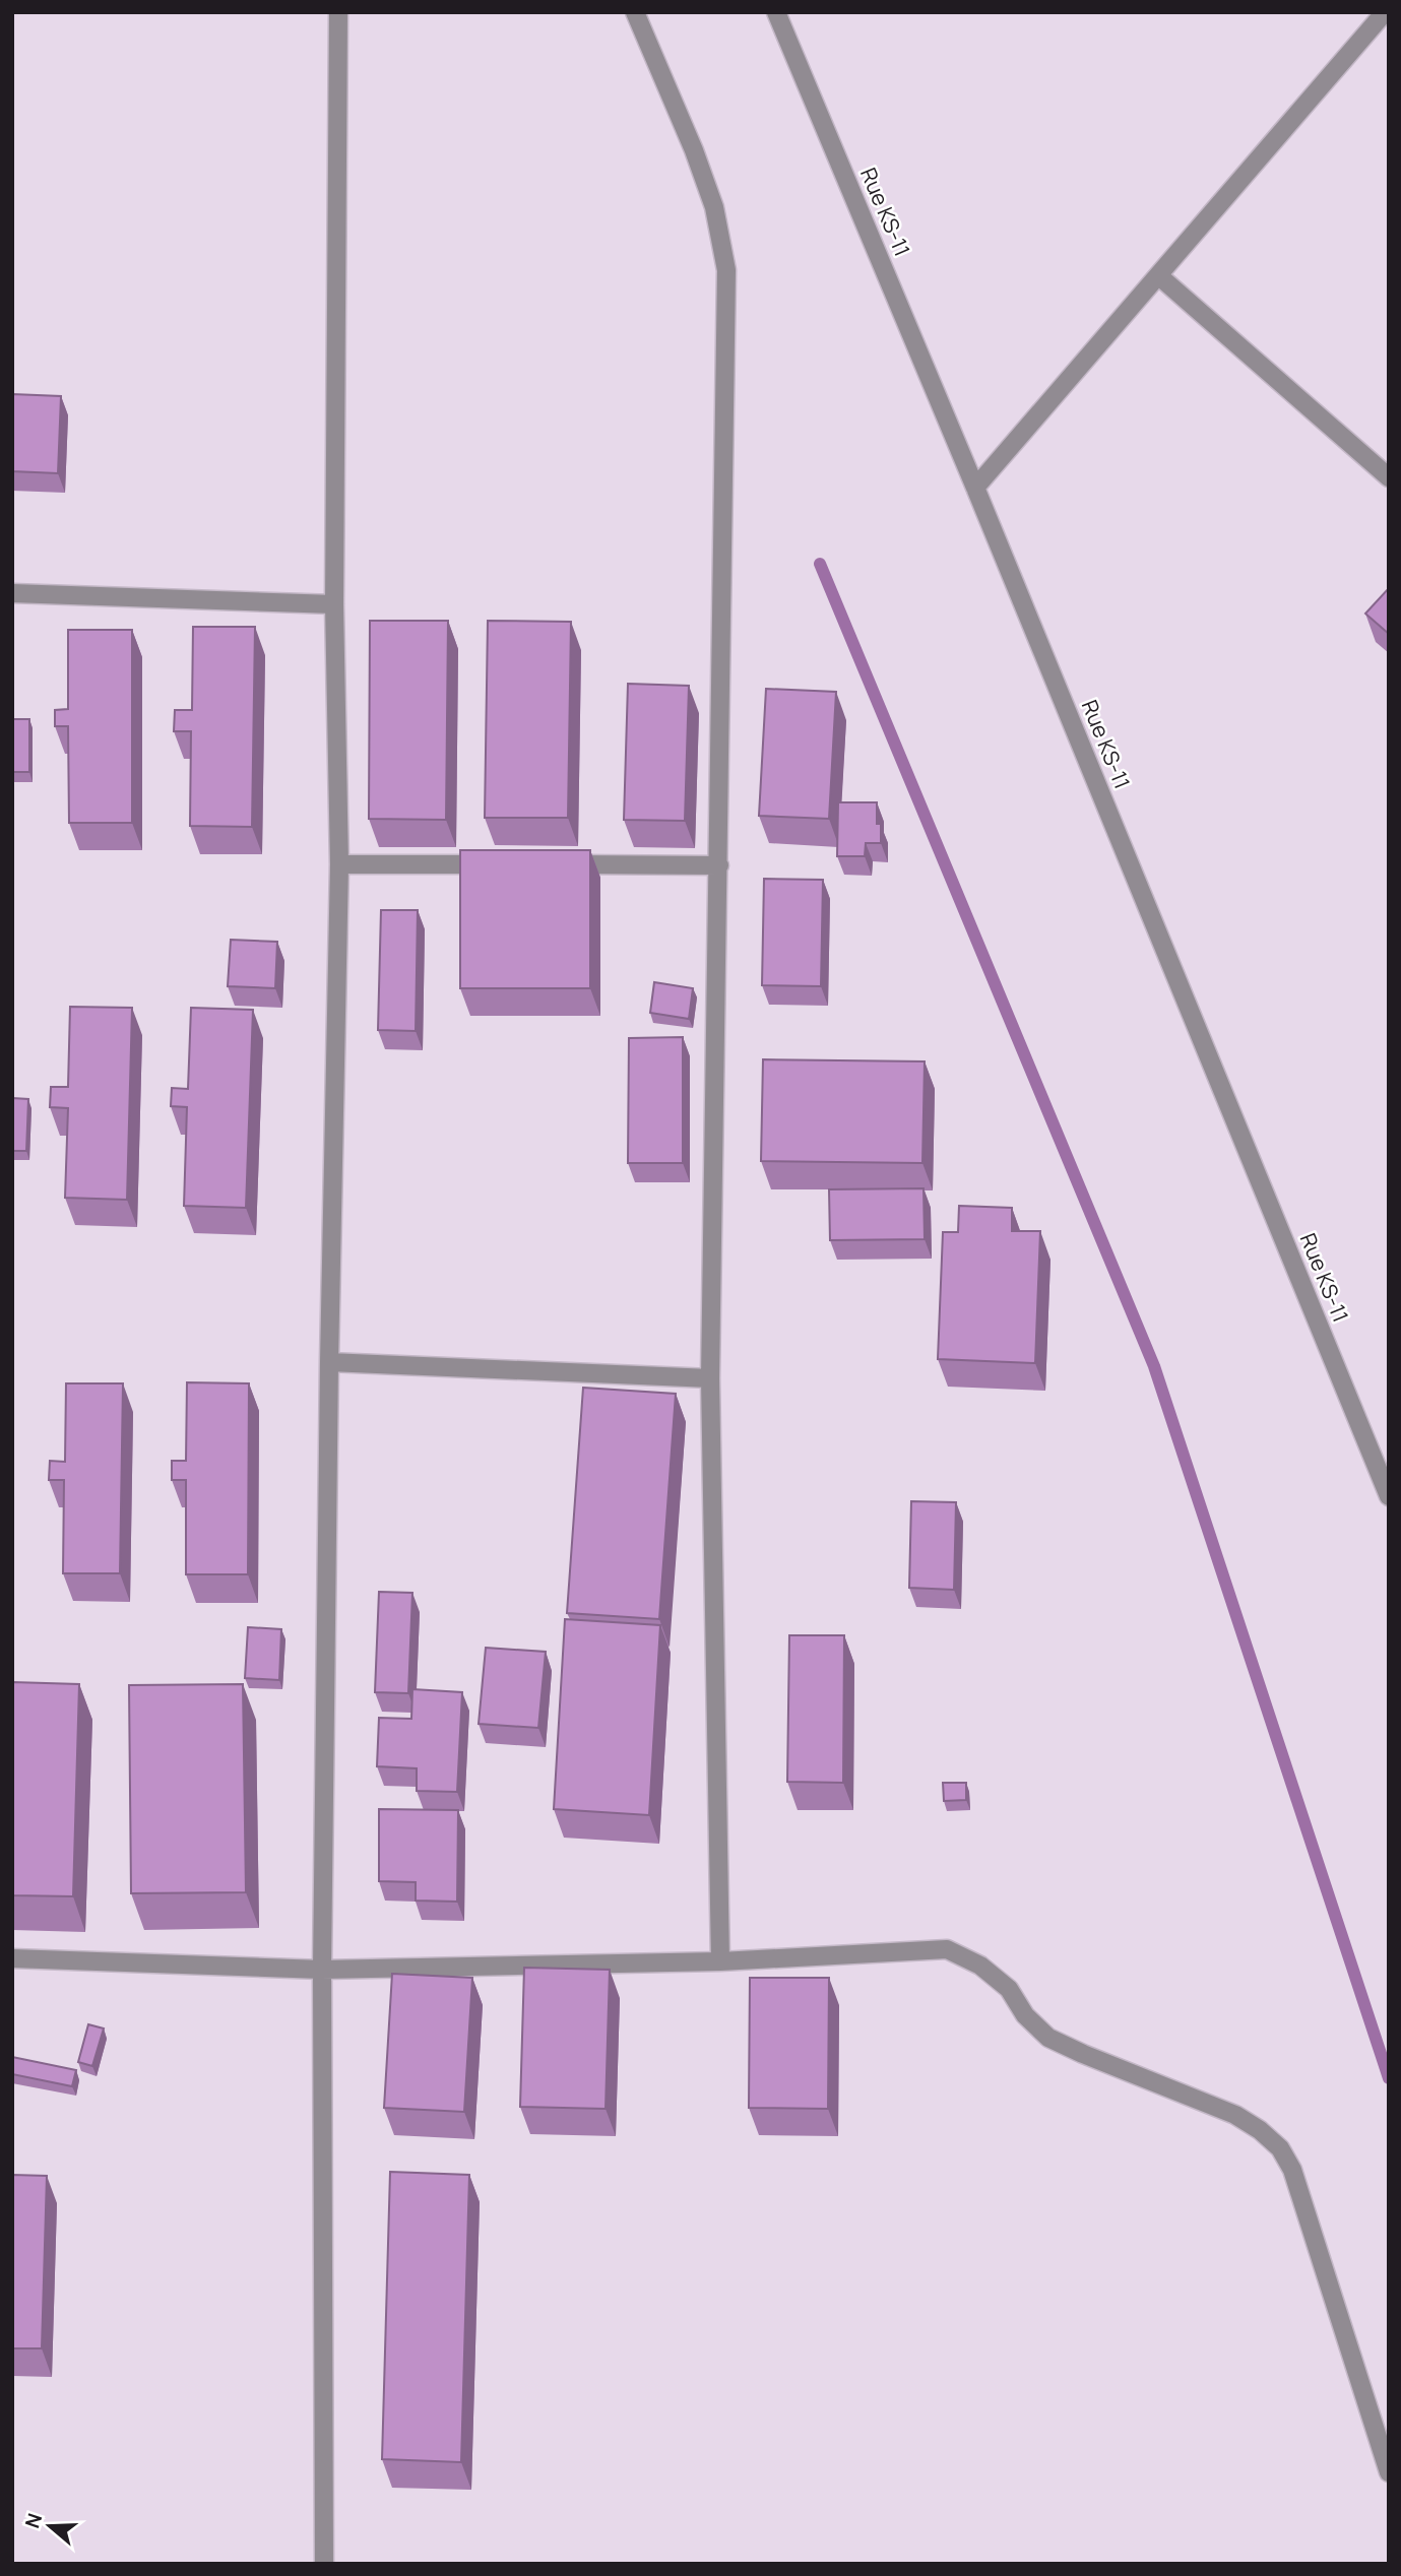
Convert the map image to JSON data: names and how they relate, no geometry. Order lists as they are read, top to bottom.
{
  "streets": {
    "street": ["Rue KS-11"]
  },
  "north": "left"
}
